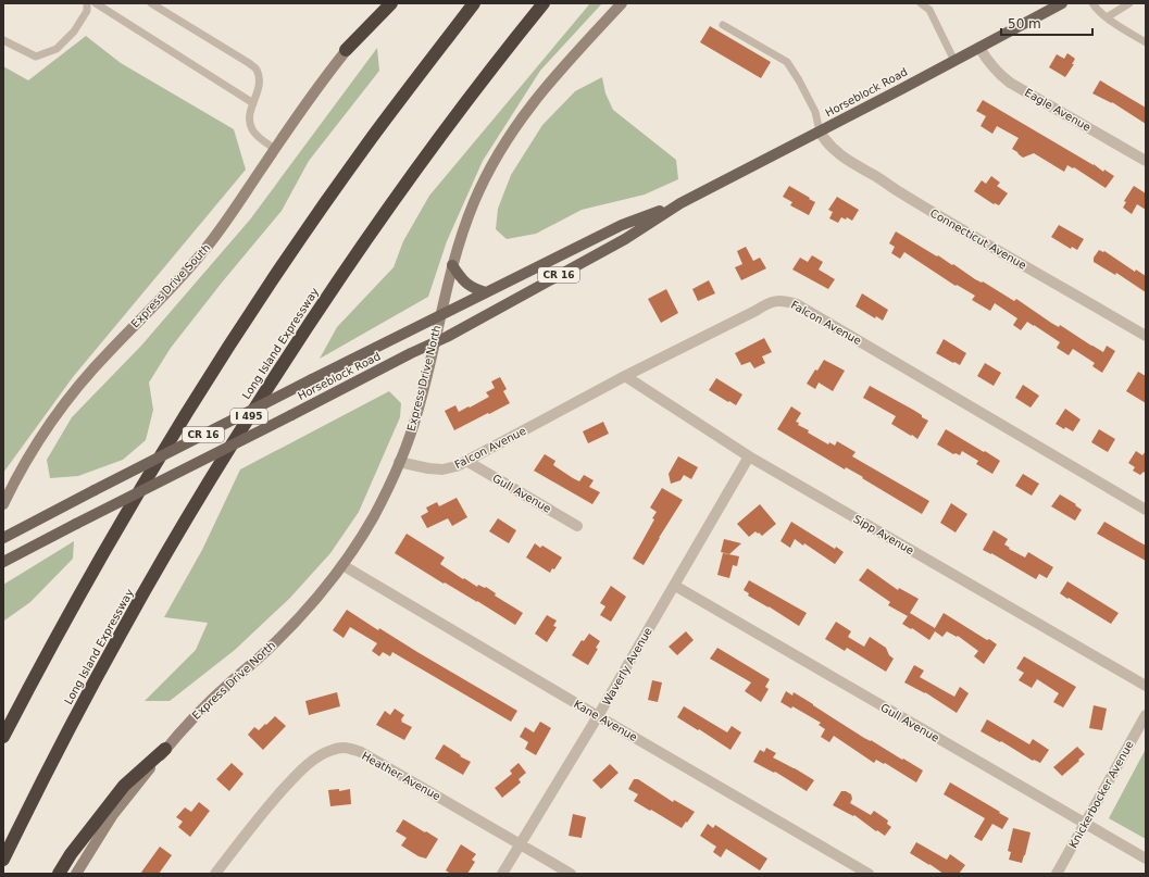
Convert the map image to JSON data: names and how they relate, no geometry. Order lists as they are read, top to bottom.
{
  "streets": {
    "highway": ["Long Island Expressway", "I 495"],
    "main road": [
      "Horseblock Road",
      "CR 16",
      "Express Drive South",
      "Express Drive North"
    ],
    "street": [
      "Eagle Avenue",
      "Connecticut Avenue",
      "Falcon Avenue",
      "Gull Avenue",
      "Sipp Avenue",
      "Waverly Avenue",
      "Kane Avenue",
      "Heather Avenue",
      "Knickerbocker Avenue"
    ]
  },
  "crossings": [
    ["Horseblock Road", "Eagle Avenue"],
    ["Horseblock Road", "Connecticut Avenue"],
    ["Horseblock Road", "Express Drive North"],
    ["Falcon Avenue", "Express Drive North"],
    ["Falcon Avenue", "Gull Avenue"],
    ["Falcon Avenue", "Sipp Avenue"],
    ["Express Drive North", "Kane Avenue"],
    ["Gull Avenue", "Waverly Avenue"],
    ["Gull Avenue", "Knickerbocker Avenue"],
    ["Sipp Avenue", "Waverly Avenue"],
    ["Waverly Avenue", "Kane Avenue"],
    ["Waverly Avenue", "Heather Avenue"]
  ],
  "scale_bar": "50 m"
}
